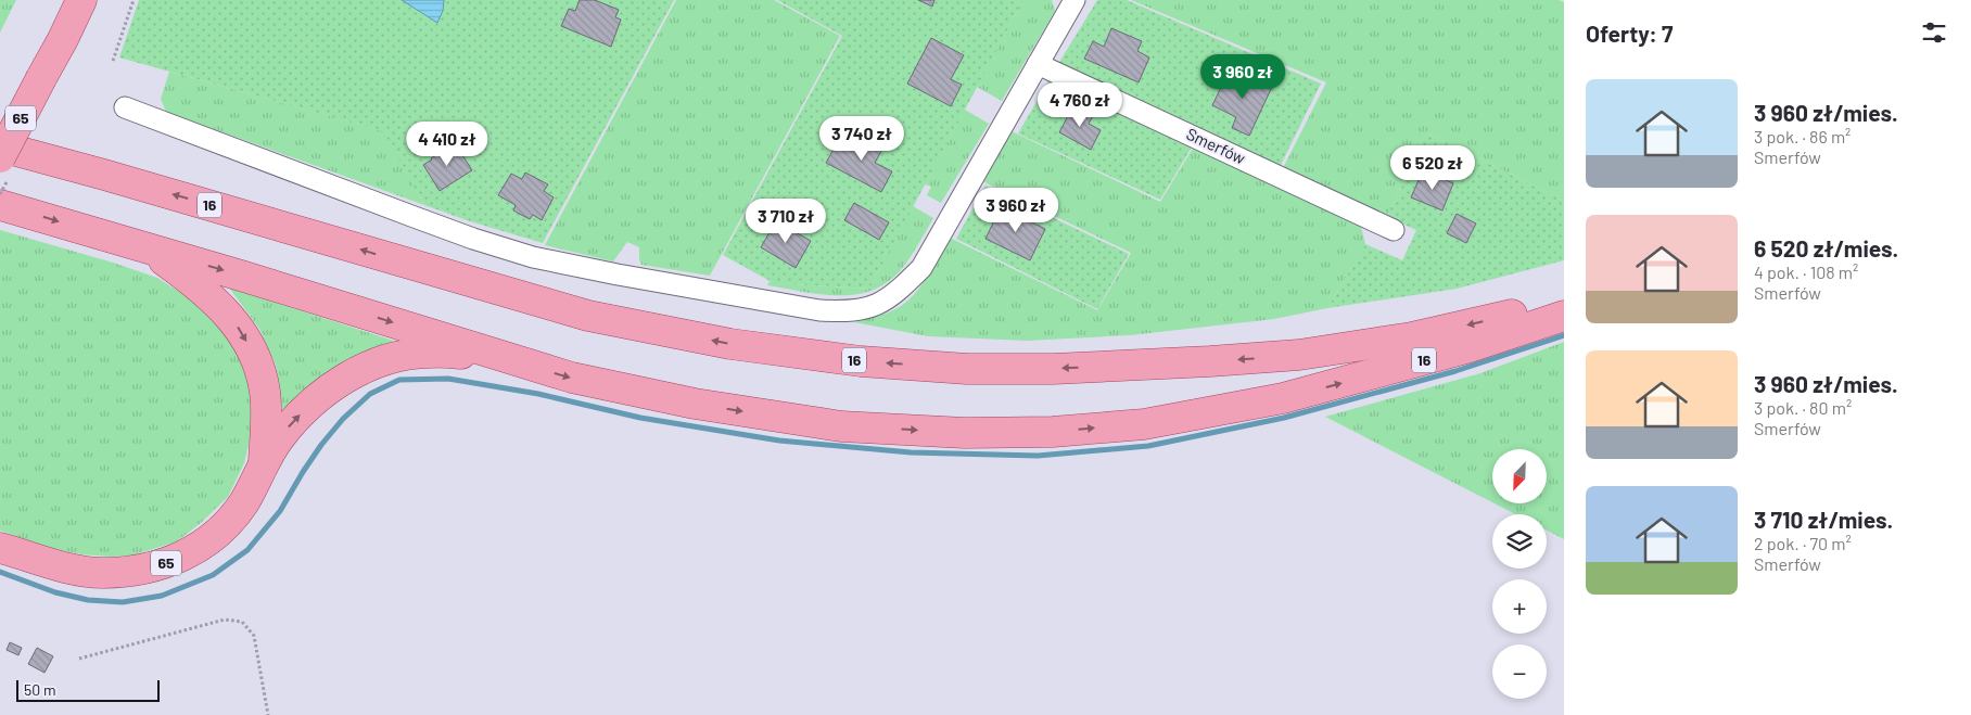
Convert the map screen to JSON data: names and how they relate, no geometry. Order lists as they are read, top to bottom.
{
  "streets": {
    "main road": ["65", "16"],
    "street": ["Smerfów"]
  },
  "crossings": [
    ["65", "16"]
  ],
  "scale_bar": "50 m",
  "north": "bottom left",
  "page": {
    "heading": "Oferty: 7",
    "price": [
      "3 960 zł",
      "4 760 zł",
      "3 740 zł",
      "4 410 zł",
      "6 520 zł",
      "3 960 zł",
      "3 710 zł"
    ],
    "list": [
      {
        "name": "3 960 zł/mies.",
        "note": "3 pok. · 86 m² · Smerfów"
      },
      {
        "name": "6 520 zł/mies.",
        "note": "4 pok. · 108 m² · Smerfów"
      },
      {
        "name": "3 960 zł/mies.",
        "note": "3 pok. · 80 m² · Smerfów"
      },
      {
        "name": "3 710 zł/mies.",
        "note": "2 pok. · 70 m² · Smerfów"
      }
    ],
    "map_buttons": ["+", "−"],
    "scale": "50 m"
  }
}
